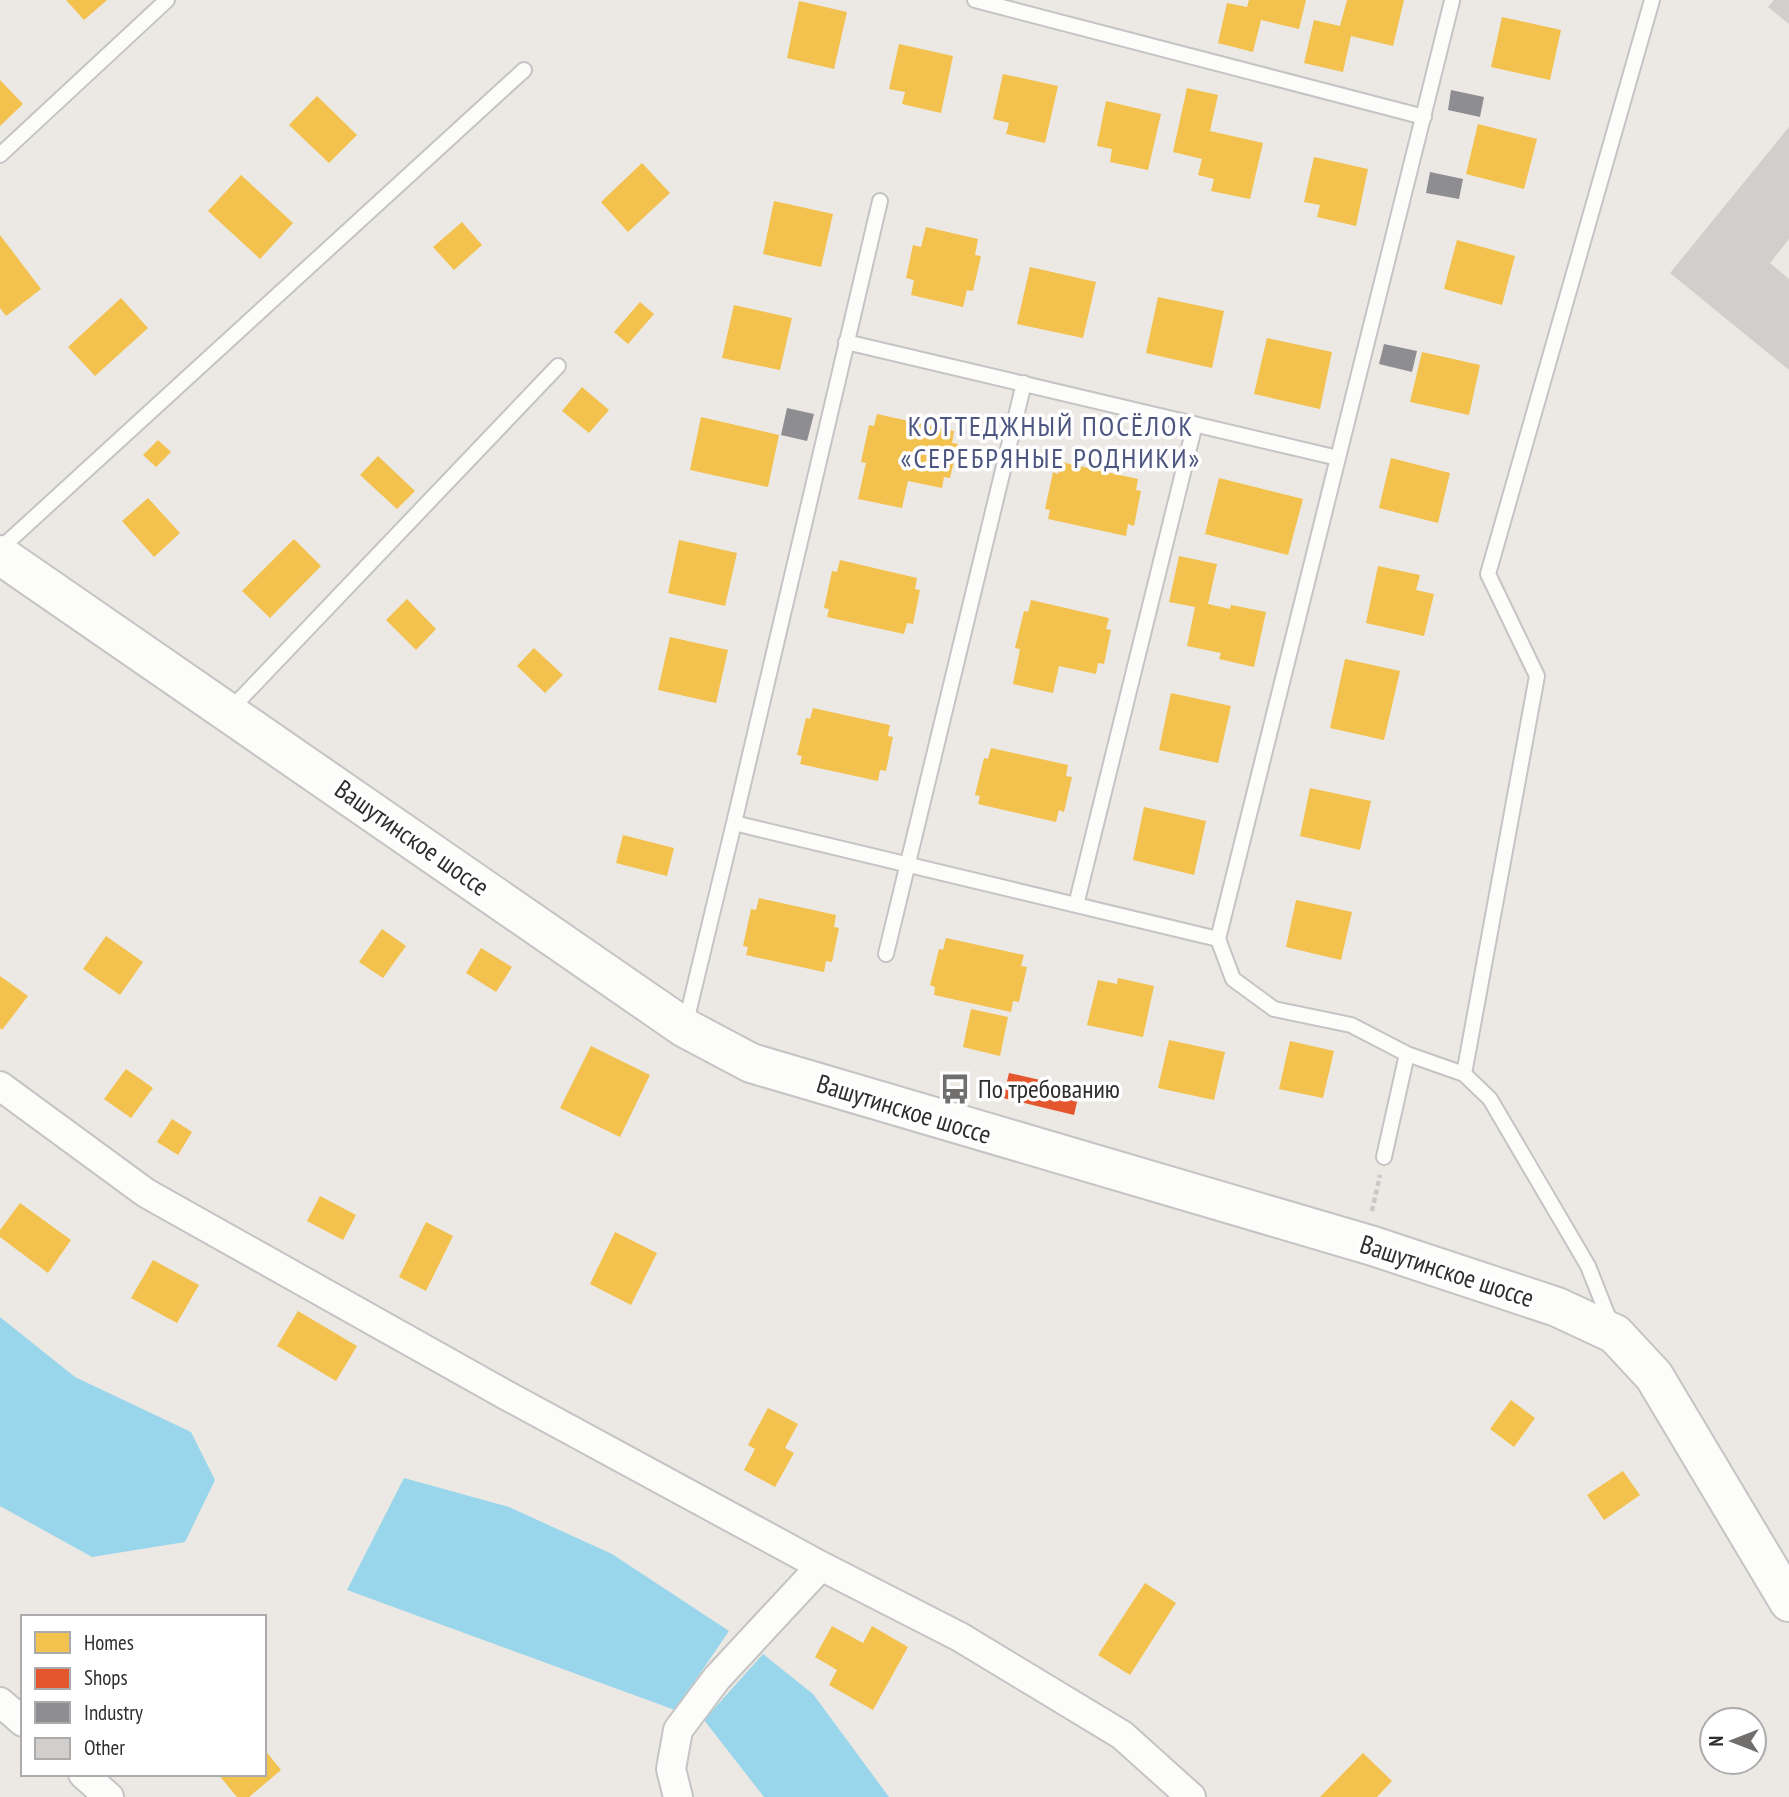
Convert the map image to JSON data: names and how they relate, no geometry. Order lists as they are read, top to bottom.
{
  "streets": {
    "street": ["Вашутинское шоссе"]
  },
  "districts": ["КОТТЕДЖНЫЙ ПОСЁЛОК «СЕРЕБРЯНЫЕ РОДНИКИ»"],
  "places": {
    "bus stop": ["По требованию"]
  },
  "legend": [
    "Homes",
    "Shops",
    "Industry",
    "Other"
  ],
  "north": "left"
}
